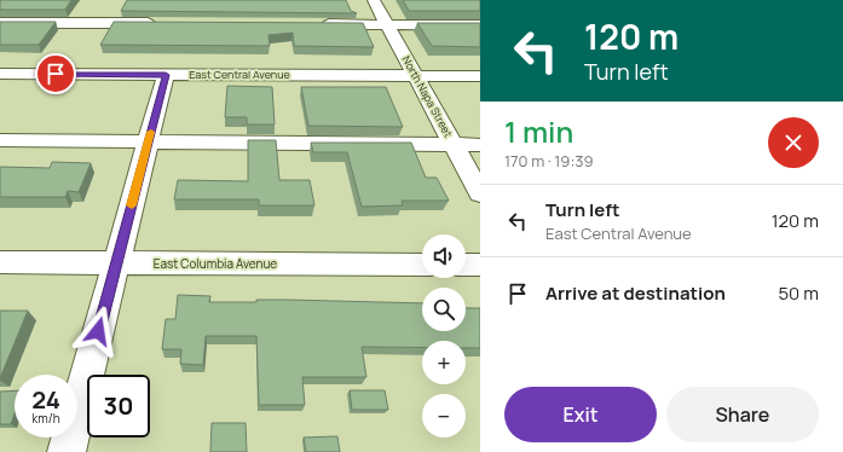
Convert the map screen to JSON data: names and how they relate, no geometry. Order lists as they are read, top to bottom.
{
  "streets": {
    "street": ["East Central Avenue", "North Napa Street", "East Columbia Avenue"]
  },
  "crossings": [
    ["East Central Avenue", "North Napa Street"]
  ],
  "page": {
    "turn": ["120 m", "Turn left"],
    "heading": ["1 min", "170 m · 19:39"],
    "list": [
      {
        "name": "Turn left",
        "note": "East Central Avenue",
        "value": "120 m"
      },
      {
        "name": "Arrive at destination",
        "value": "50 m"
      }
    ],
    "map_buttons": ["+", "−"],
    "speed": "24 km/h",
    "limit": "30",
    "buttons": ["Exit", "Share"]
  }
}
